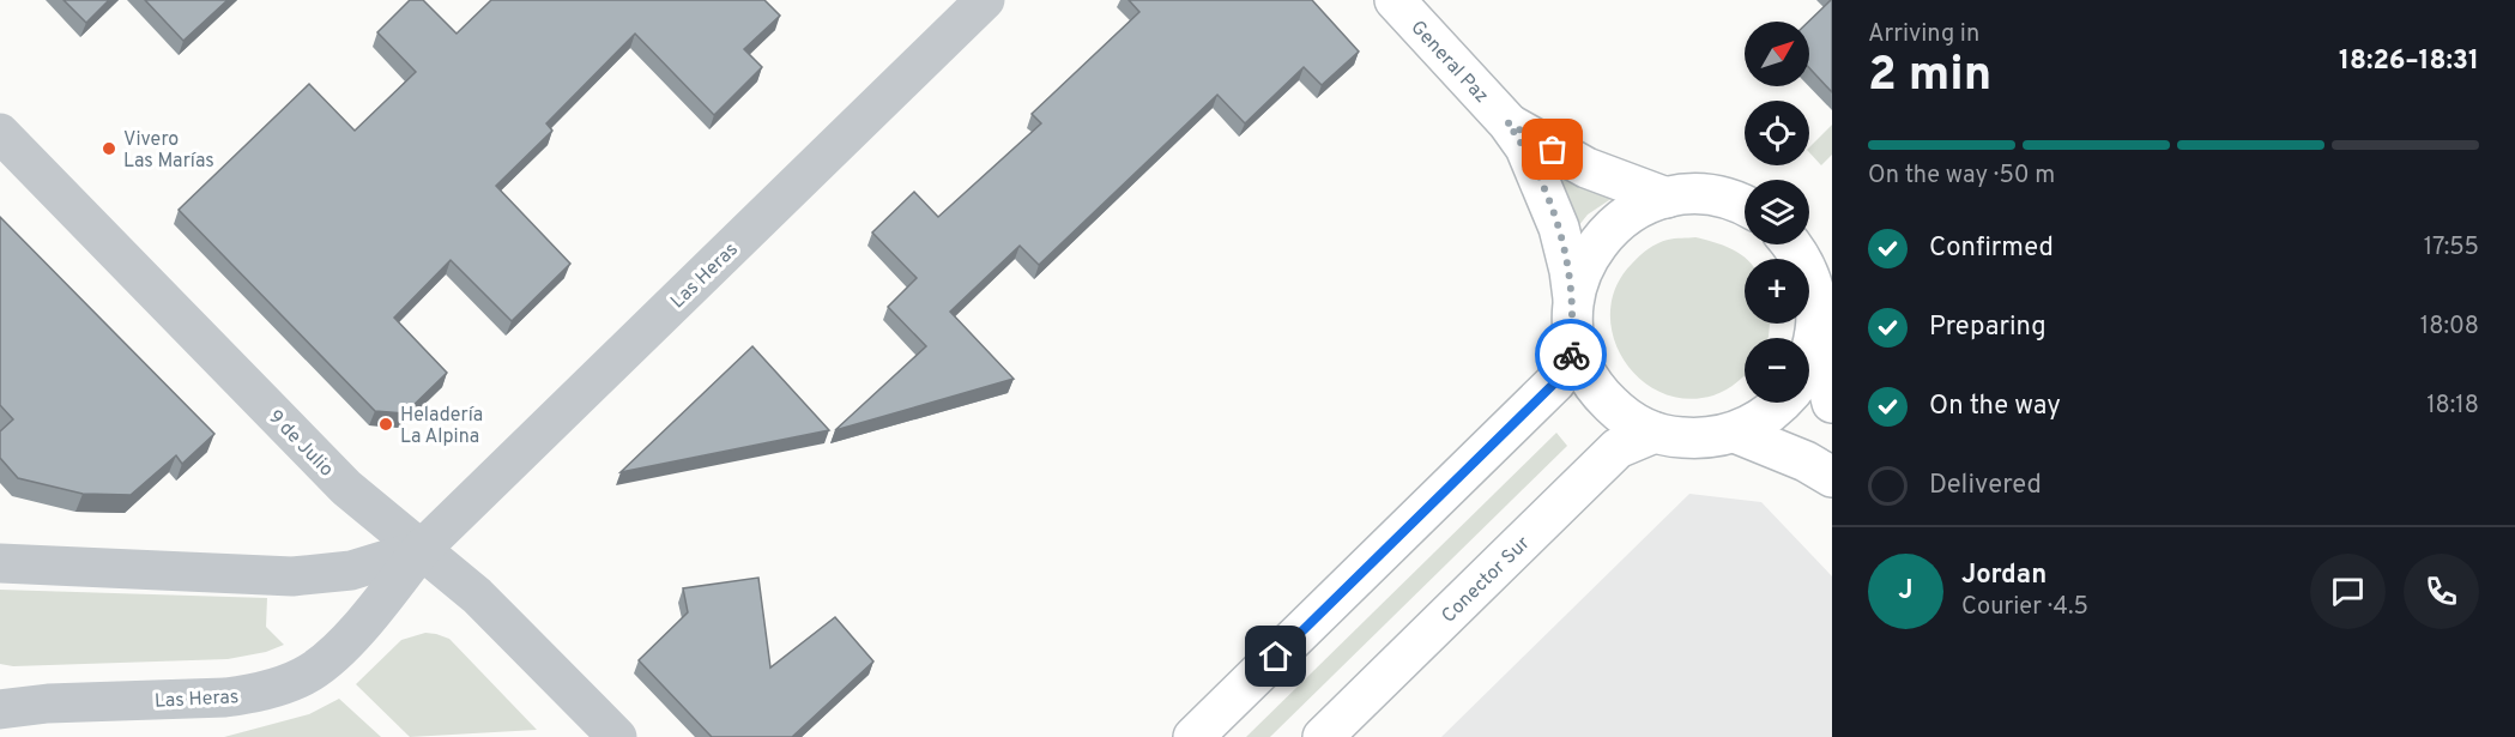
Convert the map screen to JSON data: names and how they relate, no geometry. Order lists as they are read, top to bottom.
{
  "streets": {
    "main road": ["General Paz", "Conector Sur"],
    "street": ["Las Heras", "9 de Julio"]
  },
  "crossings": [
    ["Las Heras", "9 de Julio"]
  ],
  "places": ["Vivero Las Marías", "Heladería La Alpina"],
  "north": "top right",
  "page": {
    "heading": ["2 min", "Arriving in", "18:26–18:31"],
    "panel": ["Jordan", "Courier · 4.5"],
    "map_buttons": ["+", "−"],
    "bar": "On the way · 50 m",
    "list": [
      ["Confirmed", "17:55"],
      ["Preparing", "18:08"],
      ["On the way", "18:18"],
      "Delivered"
    ],
    "round": "J"
  }
}
